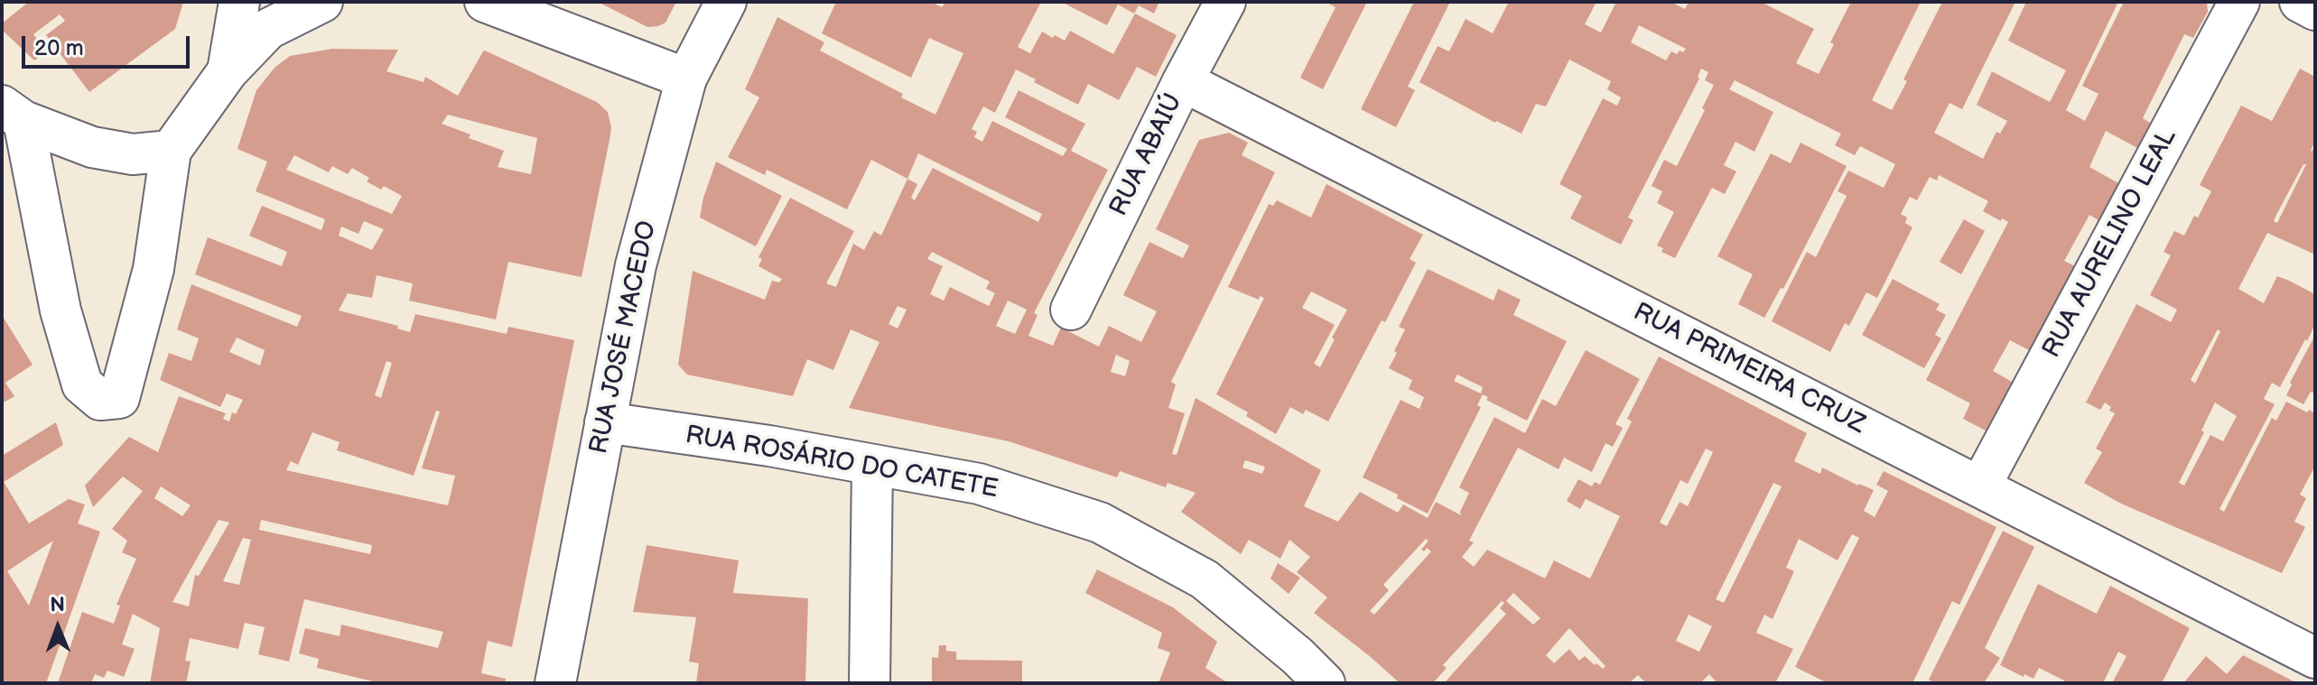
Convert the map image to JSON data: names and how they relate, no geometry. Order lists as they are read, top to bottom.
{
  "streets": {
    "street": [
      "RUA ABAIÚ",
      "RUA AURELINO LEAL",
      "RUA JOSÉ MACEDO",
      "RUA PRIMEIRA CRUZ",
      "RUA ROSÁRIO DO CATETE"
    ]
  },
  "crossings": [
    ["RUA ABAIÚ", "RUA PRIMEIRA CRUZ"],
    ["RUA AURELINO LEAL", "RUA PRIMEIRA CRUZ"],
    ["RUA JOSÉ MACEDO", "RUA ROSÁRIO DO CATETE"]
  ],
  "scale_bar": "20 m",
  "north": "top"
}
